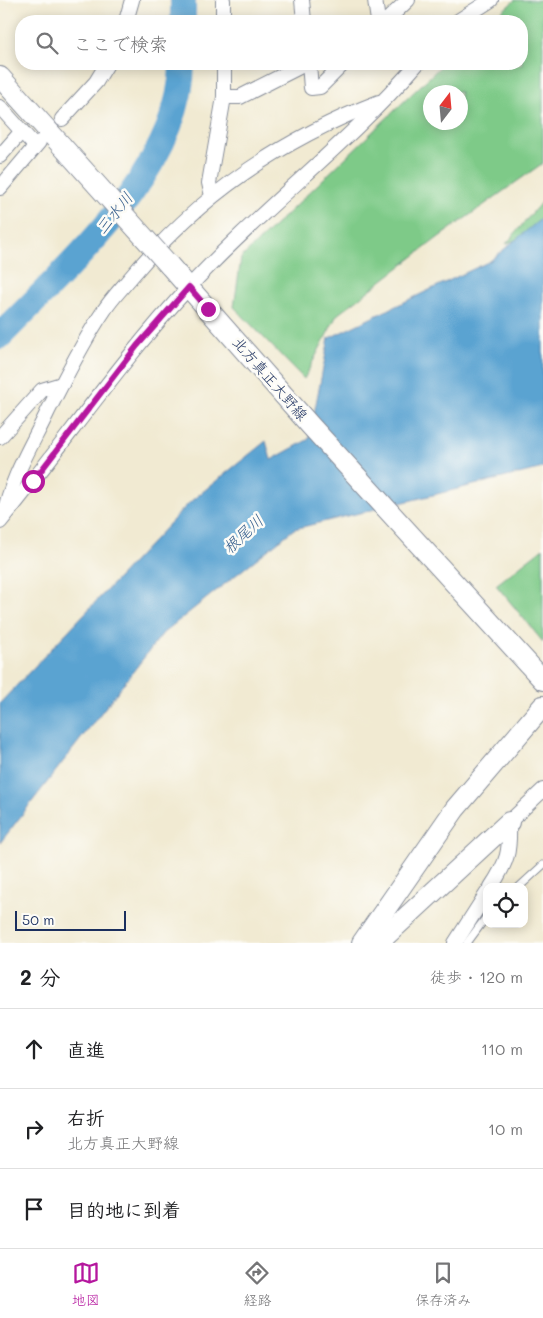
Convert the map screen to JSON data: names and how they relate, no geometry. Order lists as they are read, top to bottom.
{
  "streets": {
    "main road": ["北方真正大野線"]
  },
  "water": ["三水川", "根尾川"],
  "scale_bar": "50 m",
  "north": "top",
  "page": {
    "search": "ここで検索",
    "scale": "50 m",
    "heading": ["2 分", "徒歩 · 120 m"],
    "list": [
      ["直進", "110 m"],
      ["右折", "北方真正大野線", "10 m"],
      "目的地に到着"
    ],
    "nav": ["地図", "経路", "保存済み"]
  }
}
